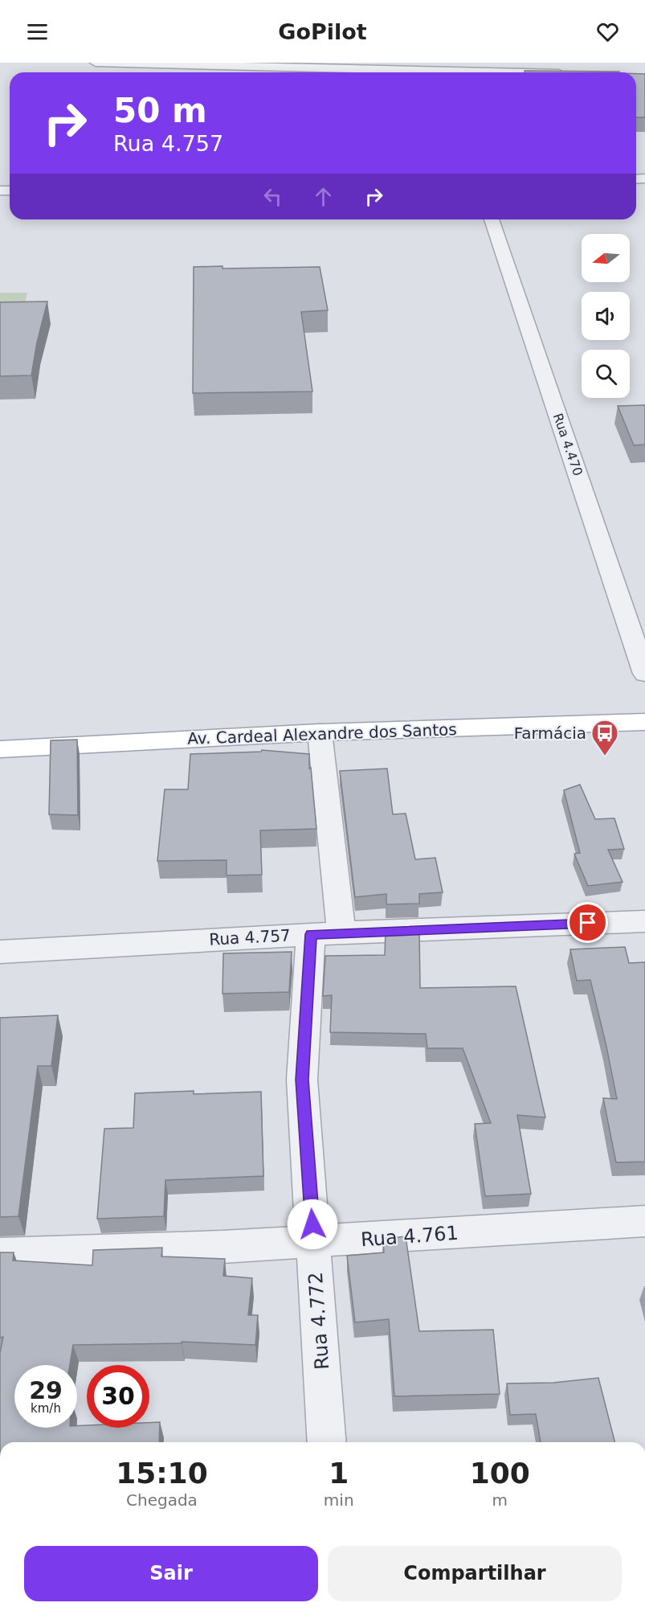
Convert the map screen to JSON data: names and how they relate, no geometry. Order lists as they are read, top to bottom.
{
  "streets": {
    "main road": ["Av. Cardeal Alexandre dos Santos"],
    "street": [
      "Rua 4.470",
      "Rua 4.757",
      "Rua 4.761",
      "Rua 4.772"
    ]
  },
  "crossings": [
    ["Av. Cardeal Alexandre dos Santos", "Rua 4.772"],
    ["Rua 4.757", "Rua 4.772"],
    ["Rua 4.761", "Rua 4.772"]
  ],
  "places": {
    "bus stop": ["Farmácia"]
  },
  "north": "left",
  "page": {
    "header": "GoPilot",
    "turn": ["50 m", "Rua 4.757"],
    "speed": "29 km/h",
    "limit": "30",
    "eta": [
      "15:10",
      "Chegada",
      "1",
      "min",
      "100",
      "m"
    ],
    "buttons": ["Sair", "Compartilhar"]
  }
}
